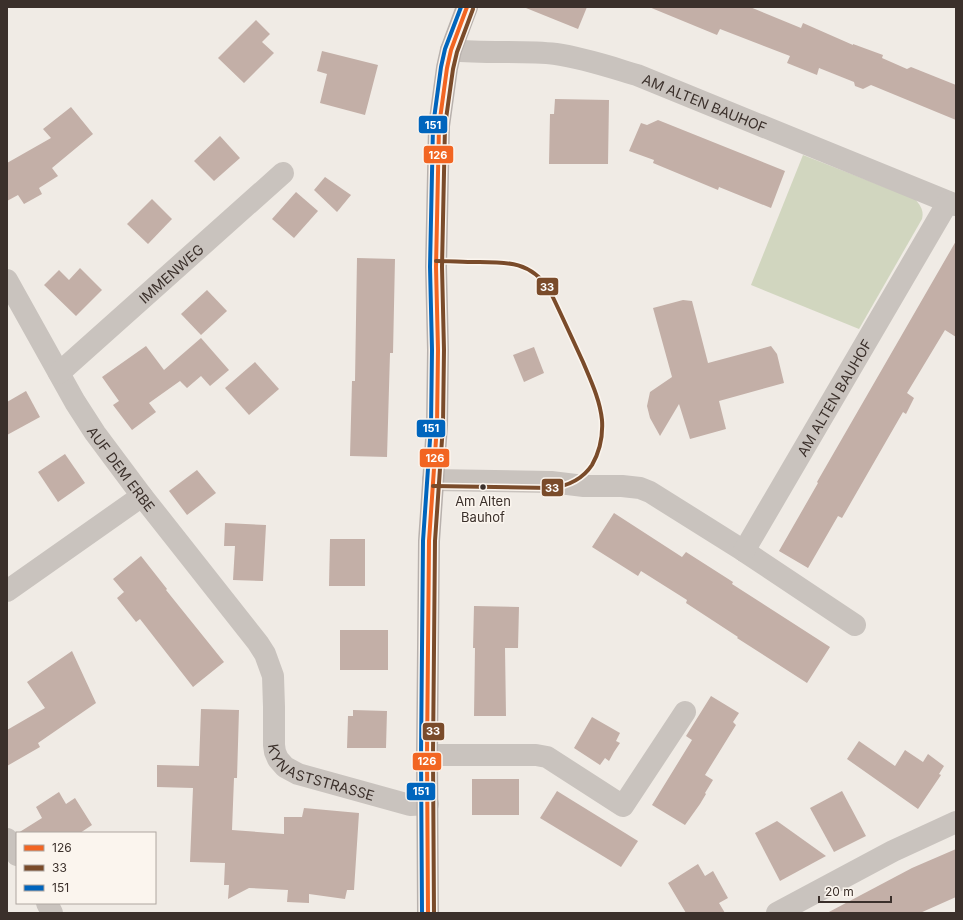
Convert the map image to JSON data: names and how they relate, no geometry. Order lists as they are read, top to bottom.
{
  "streets": {
    "street": [
      "AM ALTEN BAUHOF",
      "IMMENWEG",
      "AUF DEM ERBE",
      "KYNASTSTRASSE"
    ]
  },
  "crossings": [
    ["IMMENWEG", "AUF DEM ERBE"],
    ["AUF DEM ERBE", "KYNASTSTRASSE"]
  ],
  "places": ["Am Alten Bauhof"],
  "lines": ["transit line 126", "transit line 151", "transit line 33"],
  "legend": ["126", "33", "151"],
  "scale_bar": "20 m"
}
